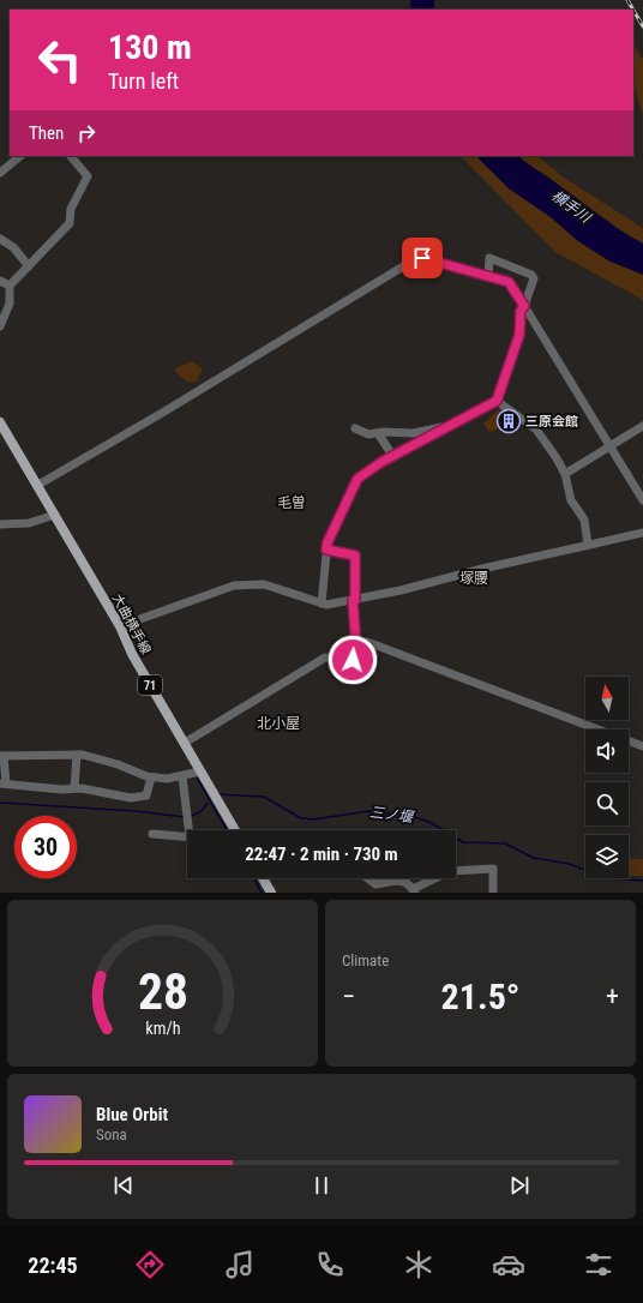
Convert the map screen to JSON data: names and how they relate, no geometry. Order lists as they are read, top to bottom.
{
  "streets": {
    "main road": ["大曲横手線", "71"]
  },
  "districts": ["毛曽", "塚腰", "北小屋"],
  "water": ["横手川", "三ノ堰"],
  "places": {
    "building": ["三原会館"]
  },
  "north": "top",
  "page": {
    "turn": ["130 m", "Turn left"],
    "then": "Then",
    "limit": "30",
    "trip": "22:47 · 2 min · 730 m",
    "tile": "Climate",
    "heat": ["−", "21.5°", "+"],
    "song": ["Blue Orbit", "Sona"],
    "tabs": "22:45",
    "gauge": ["28", "km/h"]
  }
}
